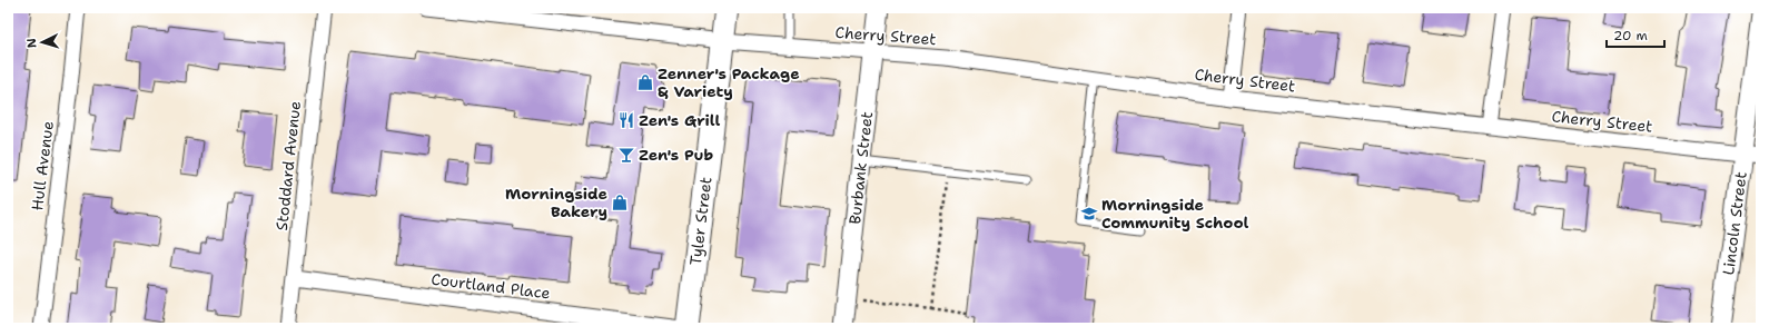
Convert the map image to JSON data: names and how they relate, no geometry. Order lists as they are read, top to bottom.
{
  "streets": {
    "main road": ["Tyler Street"],
    "street": [
      "Cherry Street",
      "Hull Avenue",
      "Stoddard Avenue",
      "Burbank Street",
      "Lincoln Street",
      "Courtland Place"
    ]
  },
  "crossings": [
    ["Cherry Street", "Burbank Street"],
    ["Cherry Street", "Tyler Street"],
    ["Cherry Street", "Lincoln Street"],
    ["Stoddard Avenue", "Courtland Place"]
  ],
  "places": {
    "shop": ["Zenner's Package & Variety", "Morningside Bakery"],
    "restaurant": ["Zen's Grill"],
    "bar": ["Zen's Pub"],
    "school or university": ["Morningside Community School"]
  },
  "scale_bar": "20 m",
  "north": "left"
}
